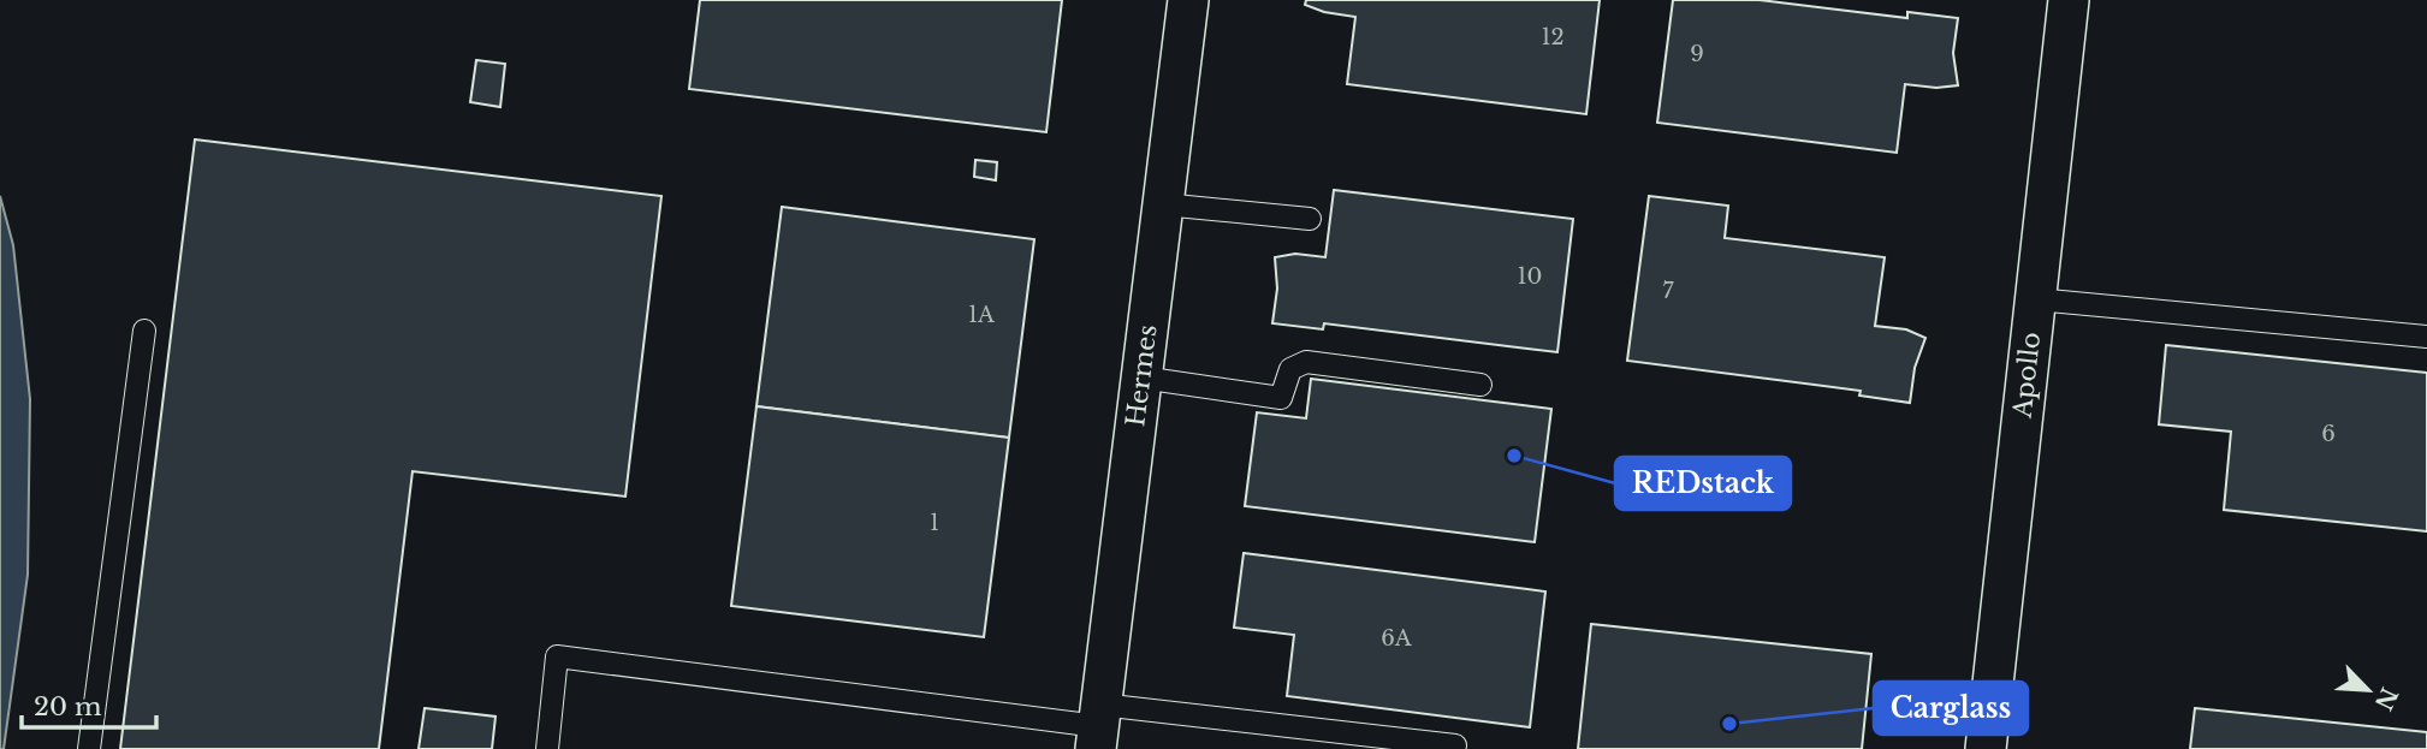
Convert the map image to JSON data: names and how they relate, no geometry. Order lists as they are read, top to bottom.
{
  "streets": {
    "street": ["Apollo", "Hermes"]
  },
  "places": ["REDstack", "Carglass"],
  "house_numbers": [
    "12",
    "9",
    "10",
    "7",
    "1A",
    "6",
    "1",
    "6A"
  ],
  "scale_bar": "20 m",
  "north": "bottom right"
}
